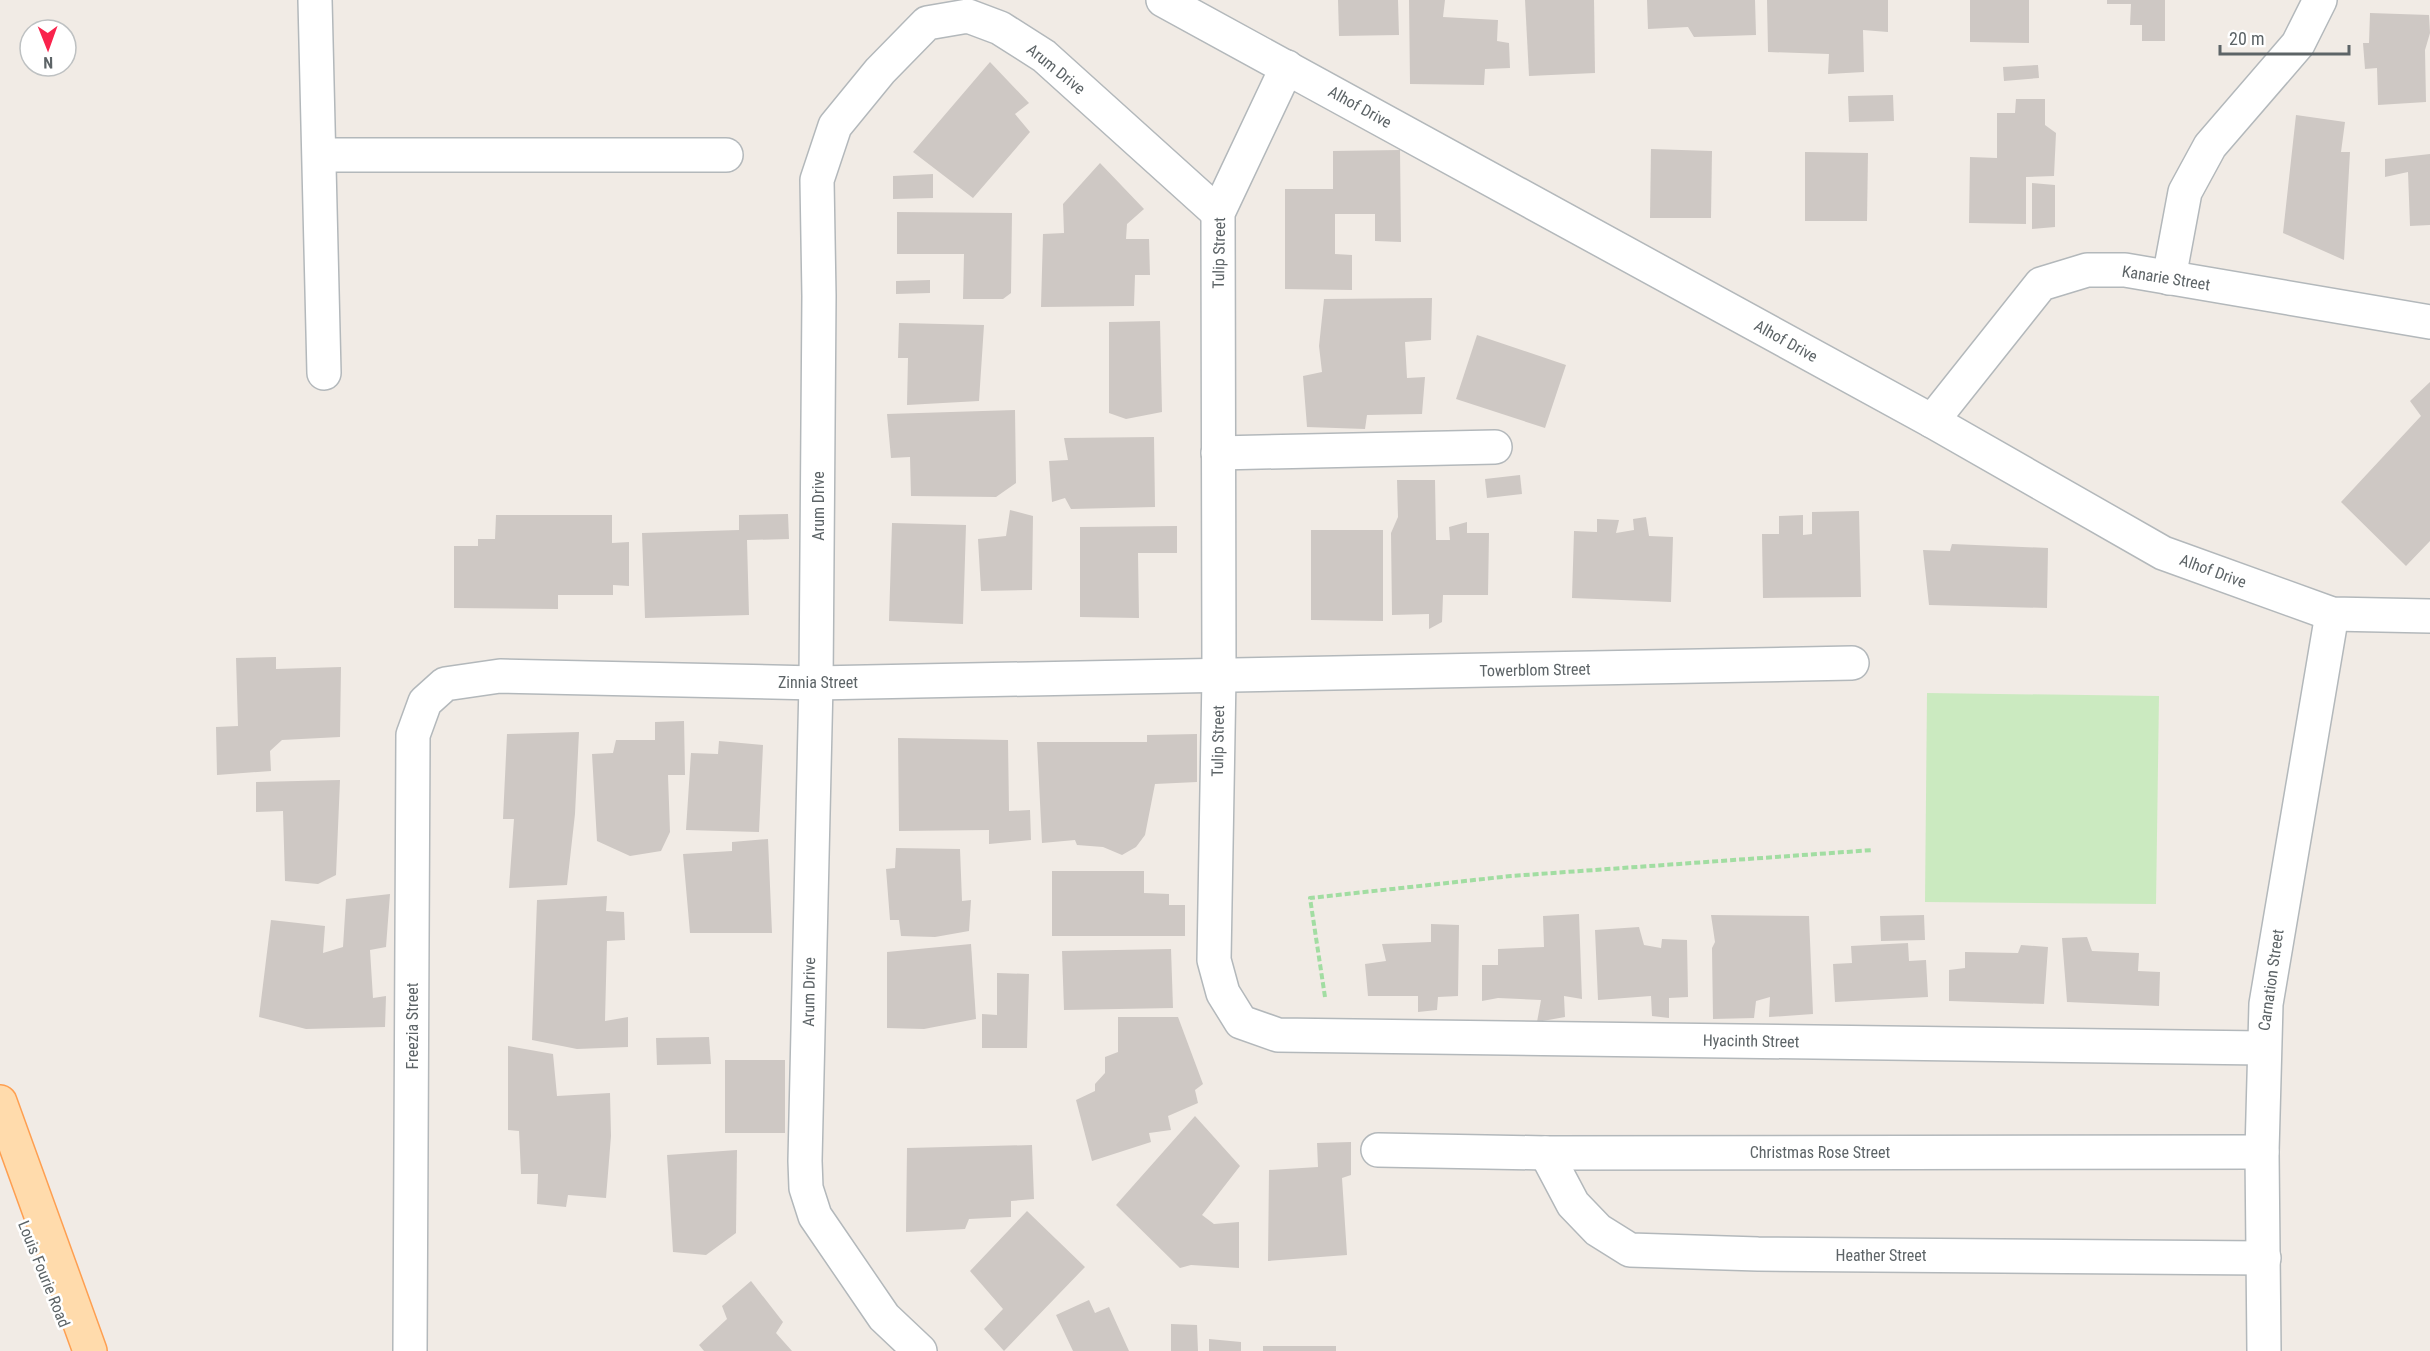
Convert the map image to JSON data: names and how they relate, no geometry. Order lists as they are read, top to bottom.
{
  "streets": {
    "main road": ["Louis Fourie Road"],
    "street": [
      "Arum Drive",
      "Alhof Drive",
      "Tulip Street",
      "Kanarie Street",
      "Towerblom Street",
      "Zinnia Street",
      "Carnation Street",
      "Freezia Street",
      "Hyacinth Street",
      "Christmas Rose Street",
      "Heather Street"
    ]
  },
  "crossings": [
    ["Arum Drive", "Tulip Street"],
    ["Arum Drive", "Zinnia Street"],
    ["Alhof Drive", "Tulip Street"],
    ["Alhof Drive", "Kanarie Street"],
    ["Alhof Drive", "Carnation Street"],
    ["Tulip Street", "Towerblom Street"],
    ["Tulip Street", "Zinnia Street"],
    ["Tulip Street", "Hyacinth Street"],
    ["Towerblom Street", "Zinnia Street"],
    ["Zinnia Street", "Freezia Street"],
    ["Carnation Street", "Hyacinth Street"],
    ["Carnation Street", "Christmas Rose Street"],
    ["Carnation Street", "Heather Street"],
    ["Christmas Rose Street", "Heather Street"]
  ],
  "scale_bar": "20 m",
  "north": "bottom"
}
